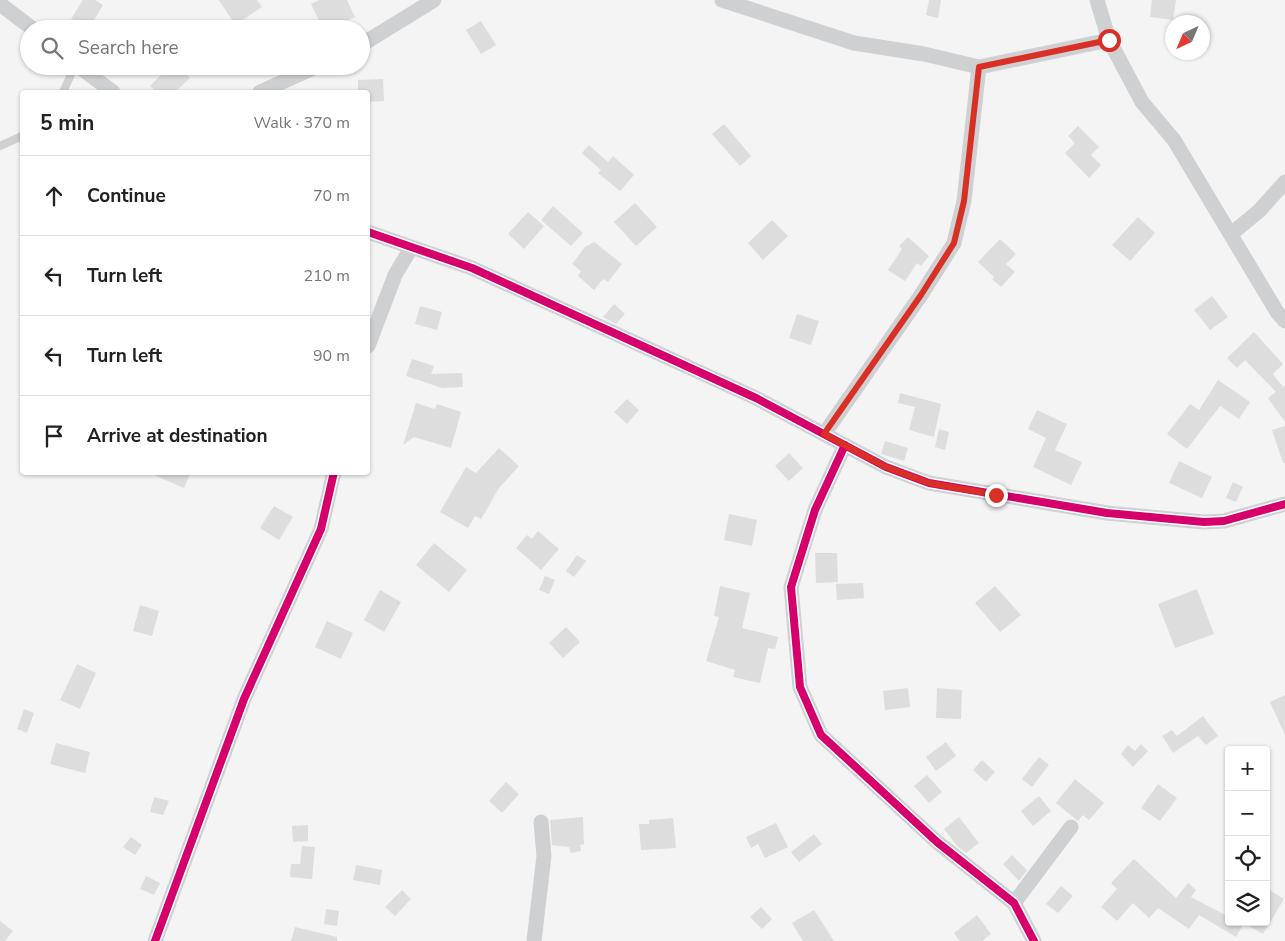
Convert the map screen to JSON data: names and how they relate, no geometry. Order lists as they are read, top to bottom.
{
  "north": "bottom left",
  "page": {
    "search": "Search here",
    "heading": ["5 min", "Walk · 370 m"],
    "list": [
      ["Continue", "70 m"],
      ["Turn left", "210 m"],
      ["Turn left", "90 m"],
      "Arrive at destination"
    ],
    "map_buttons": ["+", "−"]
  }
}
